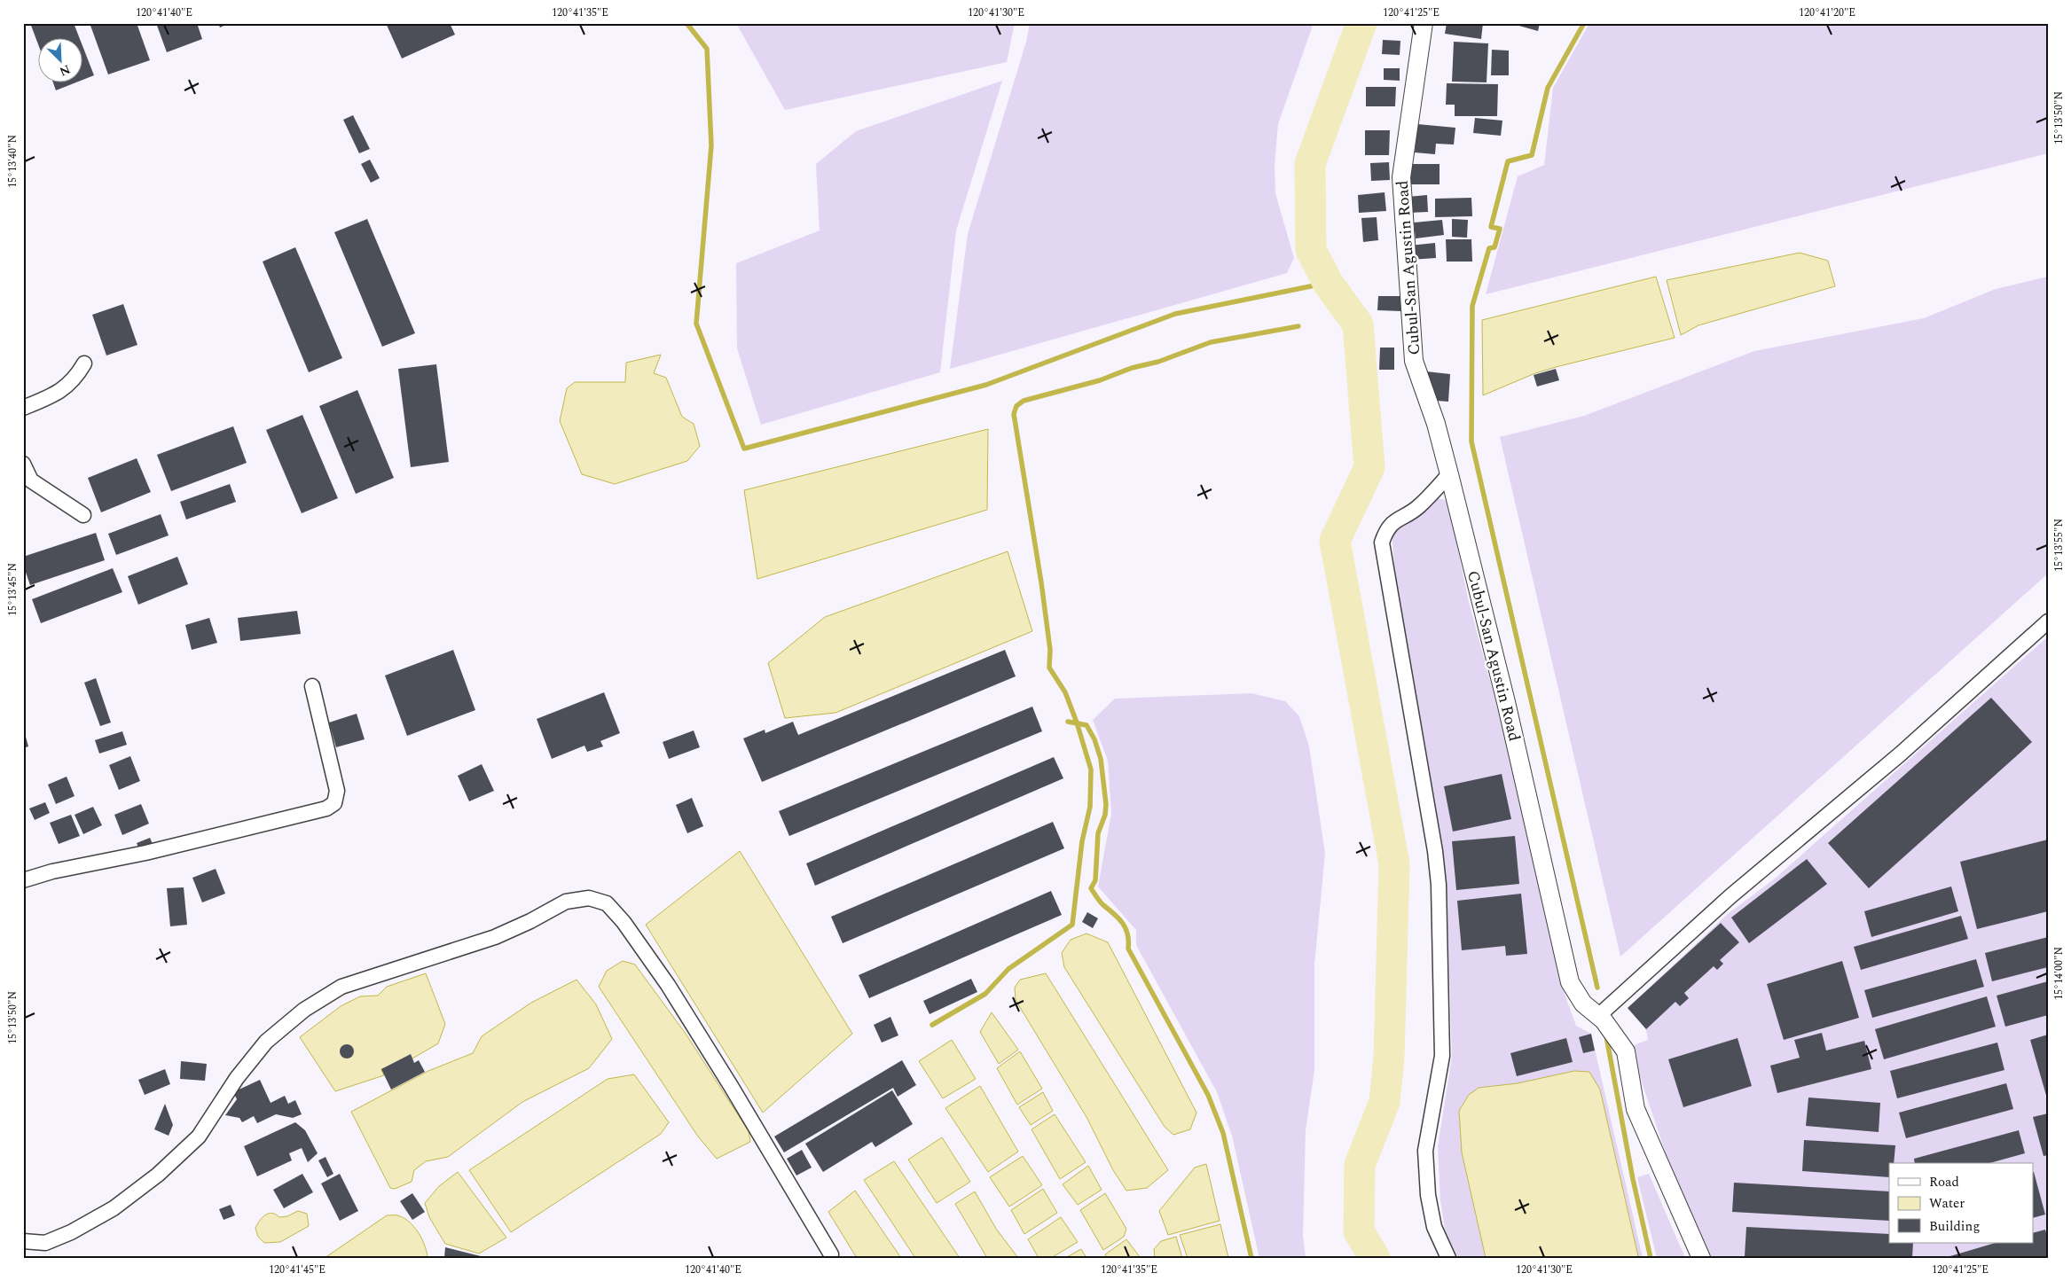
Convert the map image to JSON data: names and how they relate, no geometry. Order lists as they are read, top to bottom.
{
  "streets": {
    "street": ["Cubul-San Agustin Road"]
  },
  "legend": ["Road", "Water", "Building"],
  "north": "bottom right",
  "coordinates": [
    "120°41'40\"E",
    "120°41'35\"E",
    "120°41'30\"E",
    "120°41'25\"E",
    "120°41'20\"E",
    "15°13'50\"N",
    "15°13'40\"N",
    "15°13'55\"N",
    "15°13'45\"N",
    "15°14'00\"N",
    "120°41'45\"E"
  ]
}
